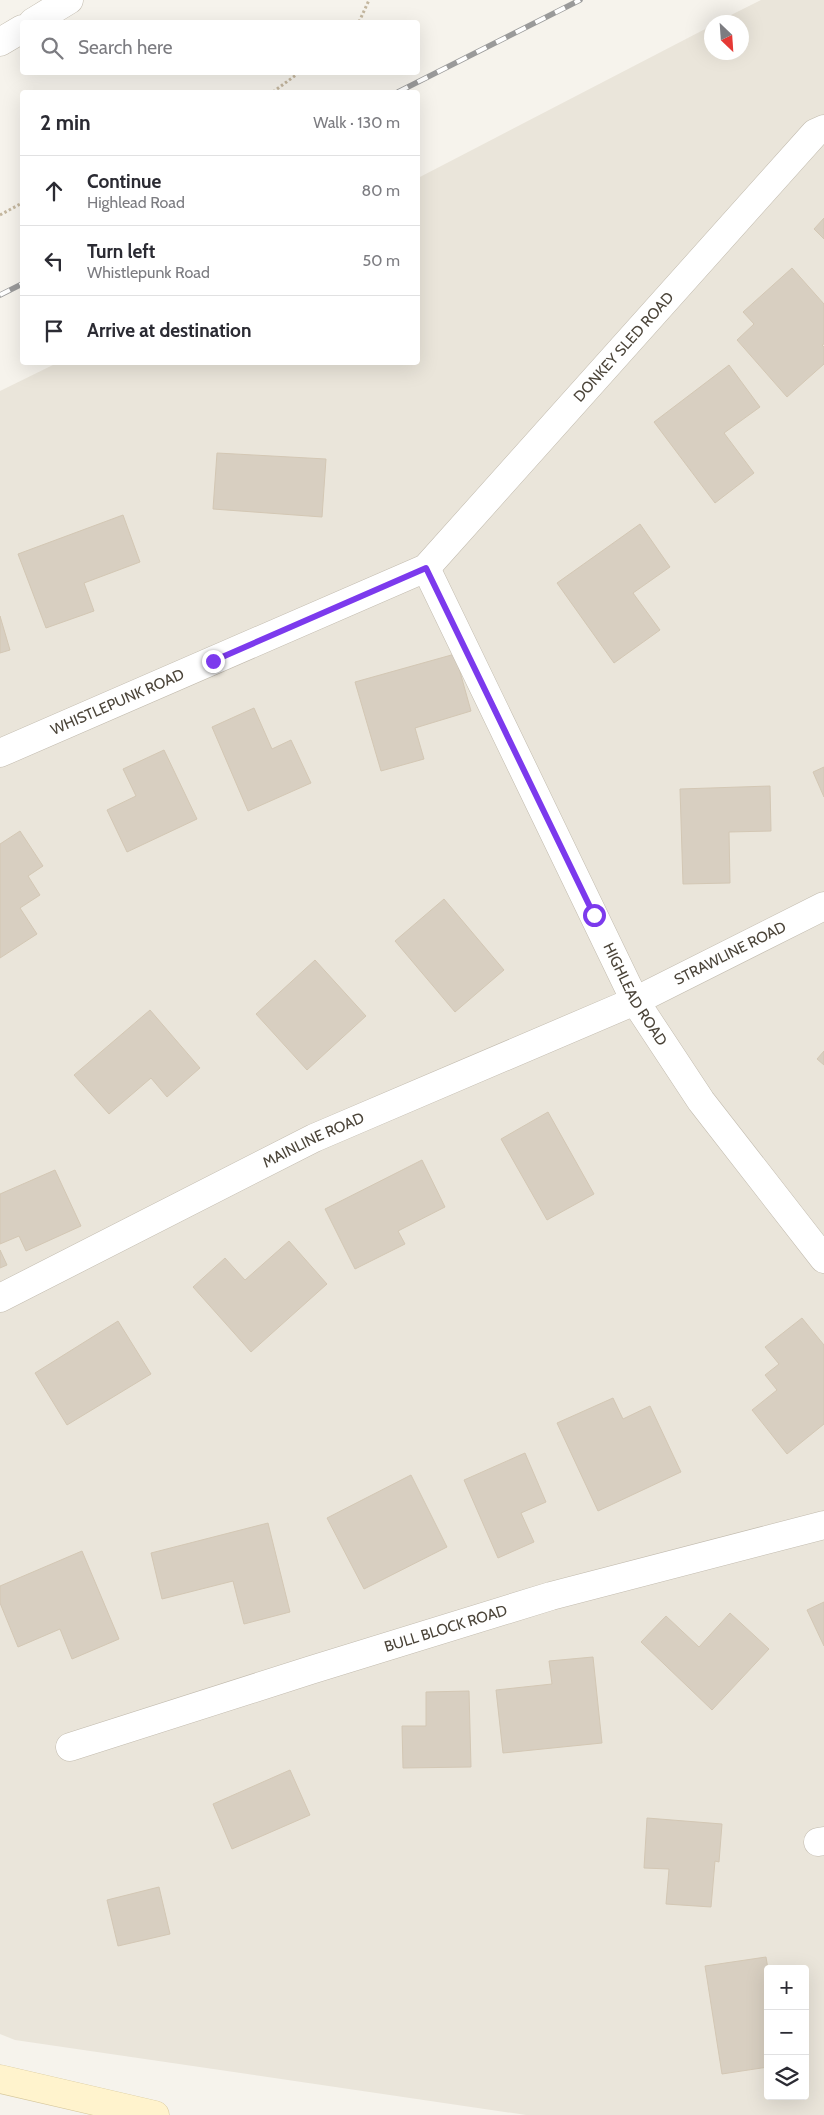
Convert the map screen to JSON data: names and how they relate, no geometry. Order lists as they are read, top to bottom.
{
  "streets": {
    "street": [
      "DONKEY SLED ROAD",
      "WHISTLEPUNK ROAD",
      "STRAWLINE ROAD",
      "HIGHLEAD ROAD",
      "MAINLINE ROAD",
      "BULL BLOCK ROAD"
    ]
  },
  "crossings": [
    ["DONKEY SLED ROAD", "WHISTLEPUNK ROAD"],
    ["DONKEY SLED ROAD", "HIGHLEAD ROAD"],
    ["WHISTLEPUNK ROAD", "HIGHLEAD ROAD"],
    ["STRAWLINE ROAD", "HIGHLEAD ROAD"],
    ["STRAWLINE ROAD", "MAINLINE ROAD"],
    ["HIGHLEAD ROAD", "MAINLINE ROAD"]
  ],
  "north": "bottom right",
  "page": {
    "search": "Search here",
    "heading": ["2 min", "Walk · 130 m"],
    "list": [
      ["Continue", "Highlead Road", "80 m"],
      ["Turn left", "Whistlepunk Road", "50 m"],
      "Arrive at destination"
    ],
    "map_buttons": ["+", "−"]
  }
}
